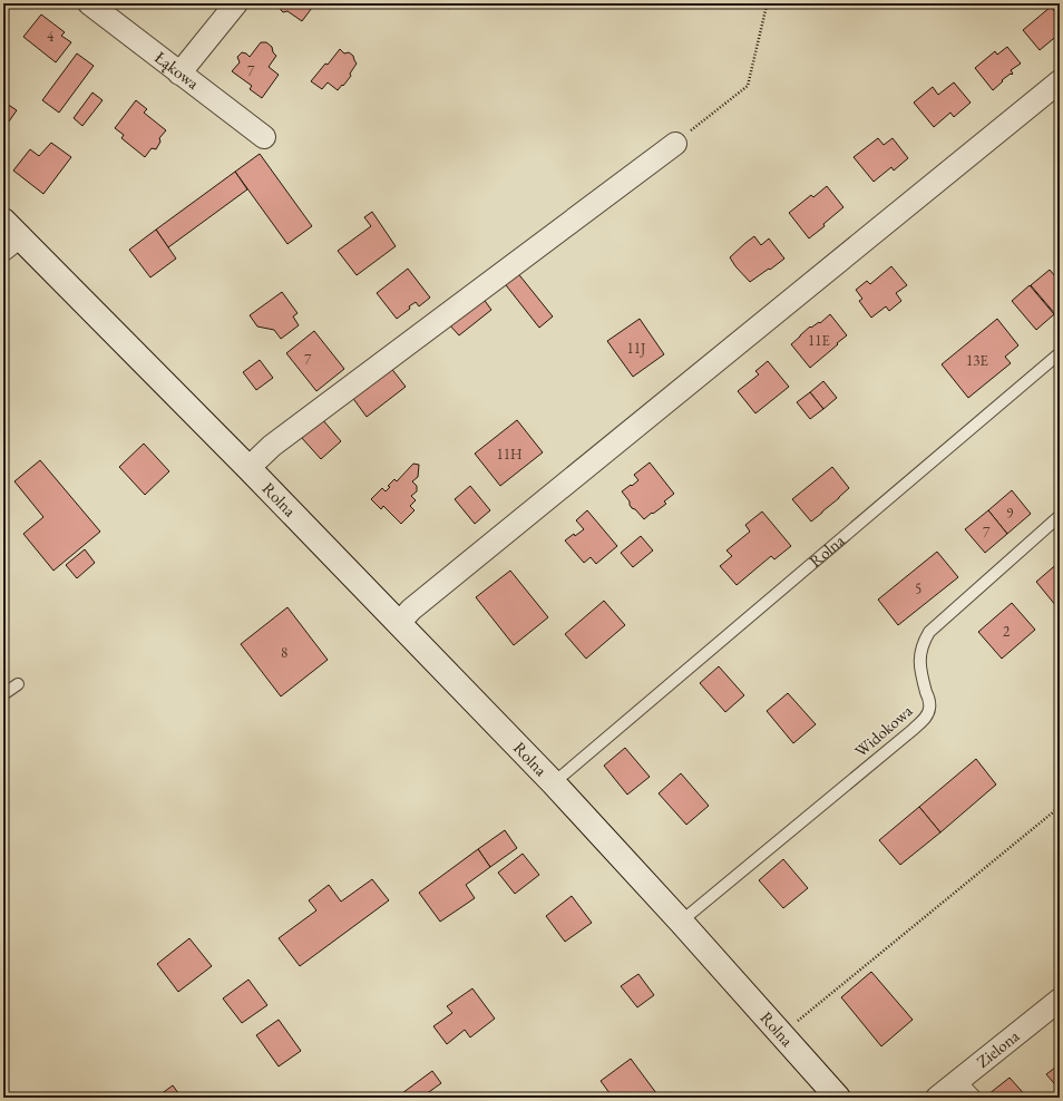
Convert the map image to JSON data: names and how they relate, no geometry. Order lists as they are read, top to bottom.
{
  "streets": {
    "street": ["Łąkowa", "Rolna", "Zielona"],
    "lane": ["Widokowa"]
  },
  "crossings": [
    ["Rolna", "Widokowa"]
  ],
  "house_numbers": [
    "4",
    "7",
    "11E",
    "11J",
    "7",
    "13E",
    "11H",
    "9",
    "7",
    "5",
    "2",
    "8"
  ]
}
